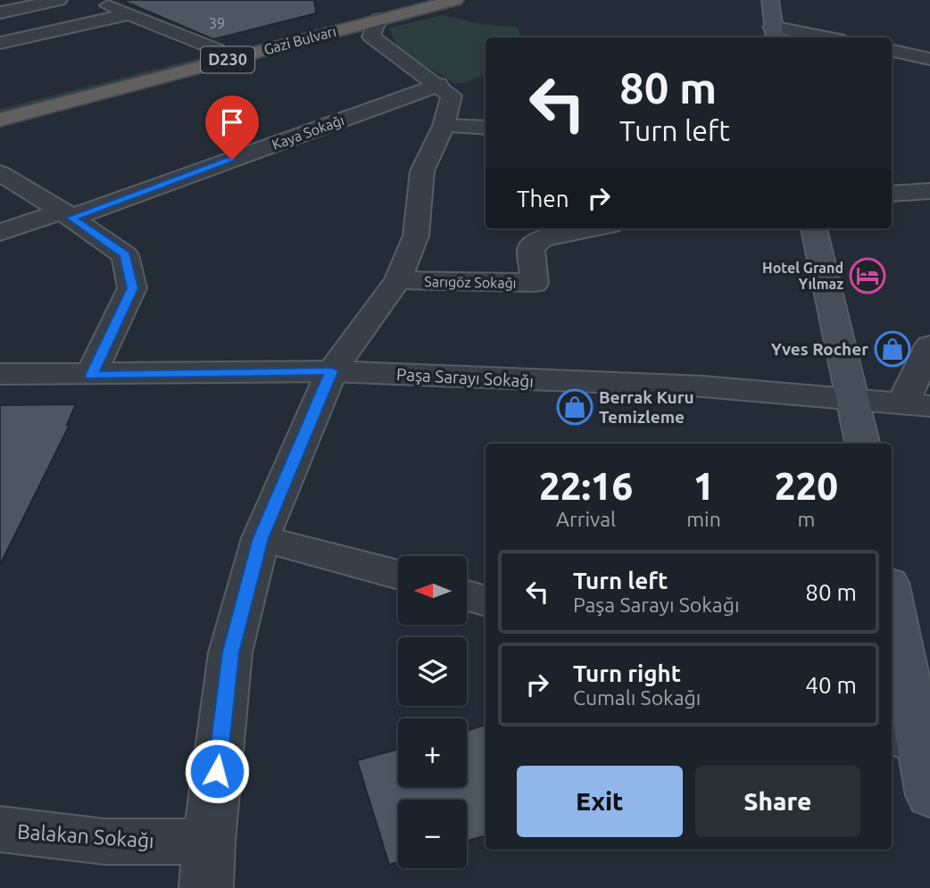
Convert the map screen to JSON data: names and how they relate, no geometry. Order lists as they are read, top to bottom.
{
  "streets": {
    "highway": ["Gazi Bulvarı", "D230"],
    "street": [
      "Kaya Sokağı",
      "Sarıgöz Sokağı",
      "Paşa Sarayı Sokağı",
      "Balakan Sokağı"
    ]
  },
  "places": {
    "hotel": ["Hotel Grand Yılmaz"],
    "shop": ["Yves Rocher", "Berrak Kuru Temizleme"]
  },
  "house_numbers": ["39"],
  "north": "left",
  "page": {
    "turn": ["80 m", "Turn left"],
    "then": "Then",
    "eta": [
      "22:16",
      "Arrival",
      "1",
      "min",
      "220",
      "m"
    ],
    "list": [
      {
        "name": "Turn left",
        "note": "Paşa Sarayı Sokağı",
        "value": "80 m"
      },
      {
        "name": "Turn right",
        "note": "Cumalı Sokağı",
        "value": "40 m"
      }
    ],
    "map_buttons": ["+", "−"],
    "buttons": ["Exit", "Share"]
  }
}
